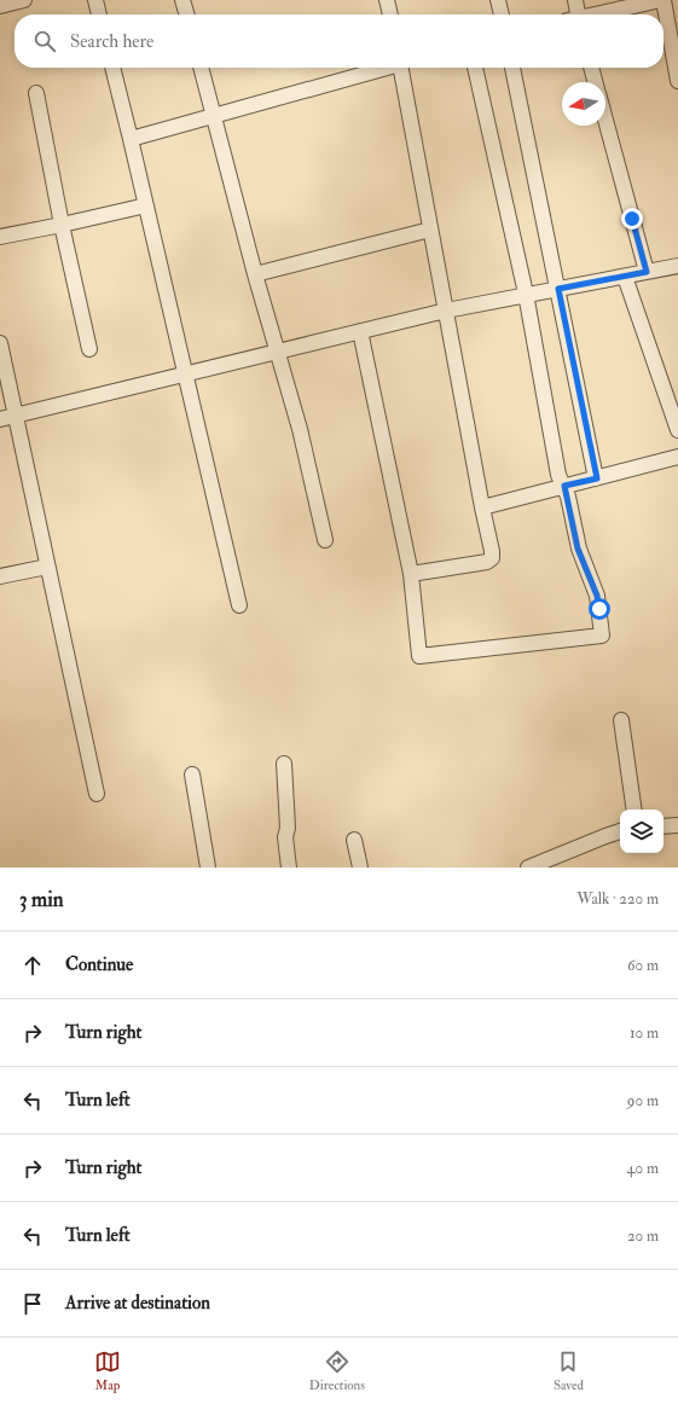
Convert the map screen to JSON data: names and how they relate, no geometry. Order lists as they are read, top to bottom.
{
  "north": "left",
  "page": {
    "search": "Search here",
    "heading": ["3 min", "Walk · 220 m"],
    "list": [
      ["Continue", "60 m"],
      ["Turn right", "10 m"],
      ["Turn left", "90 m"],
      ["Turn right", "40 m"],
      ["Turn left", "20 m"],
      "Arrive at destination"
    ],
    "nav": ["Map", "Directions", "Saved"]
  }
}
